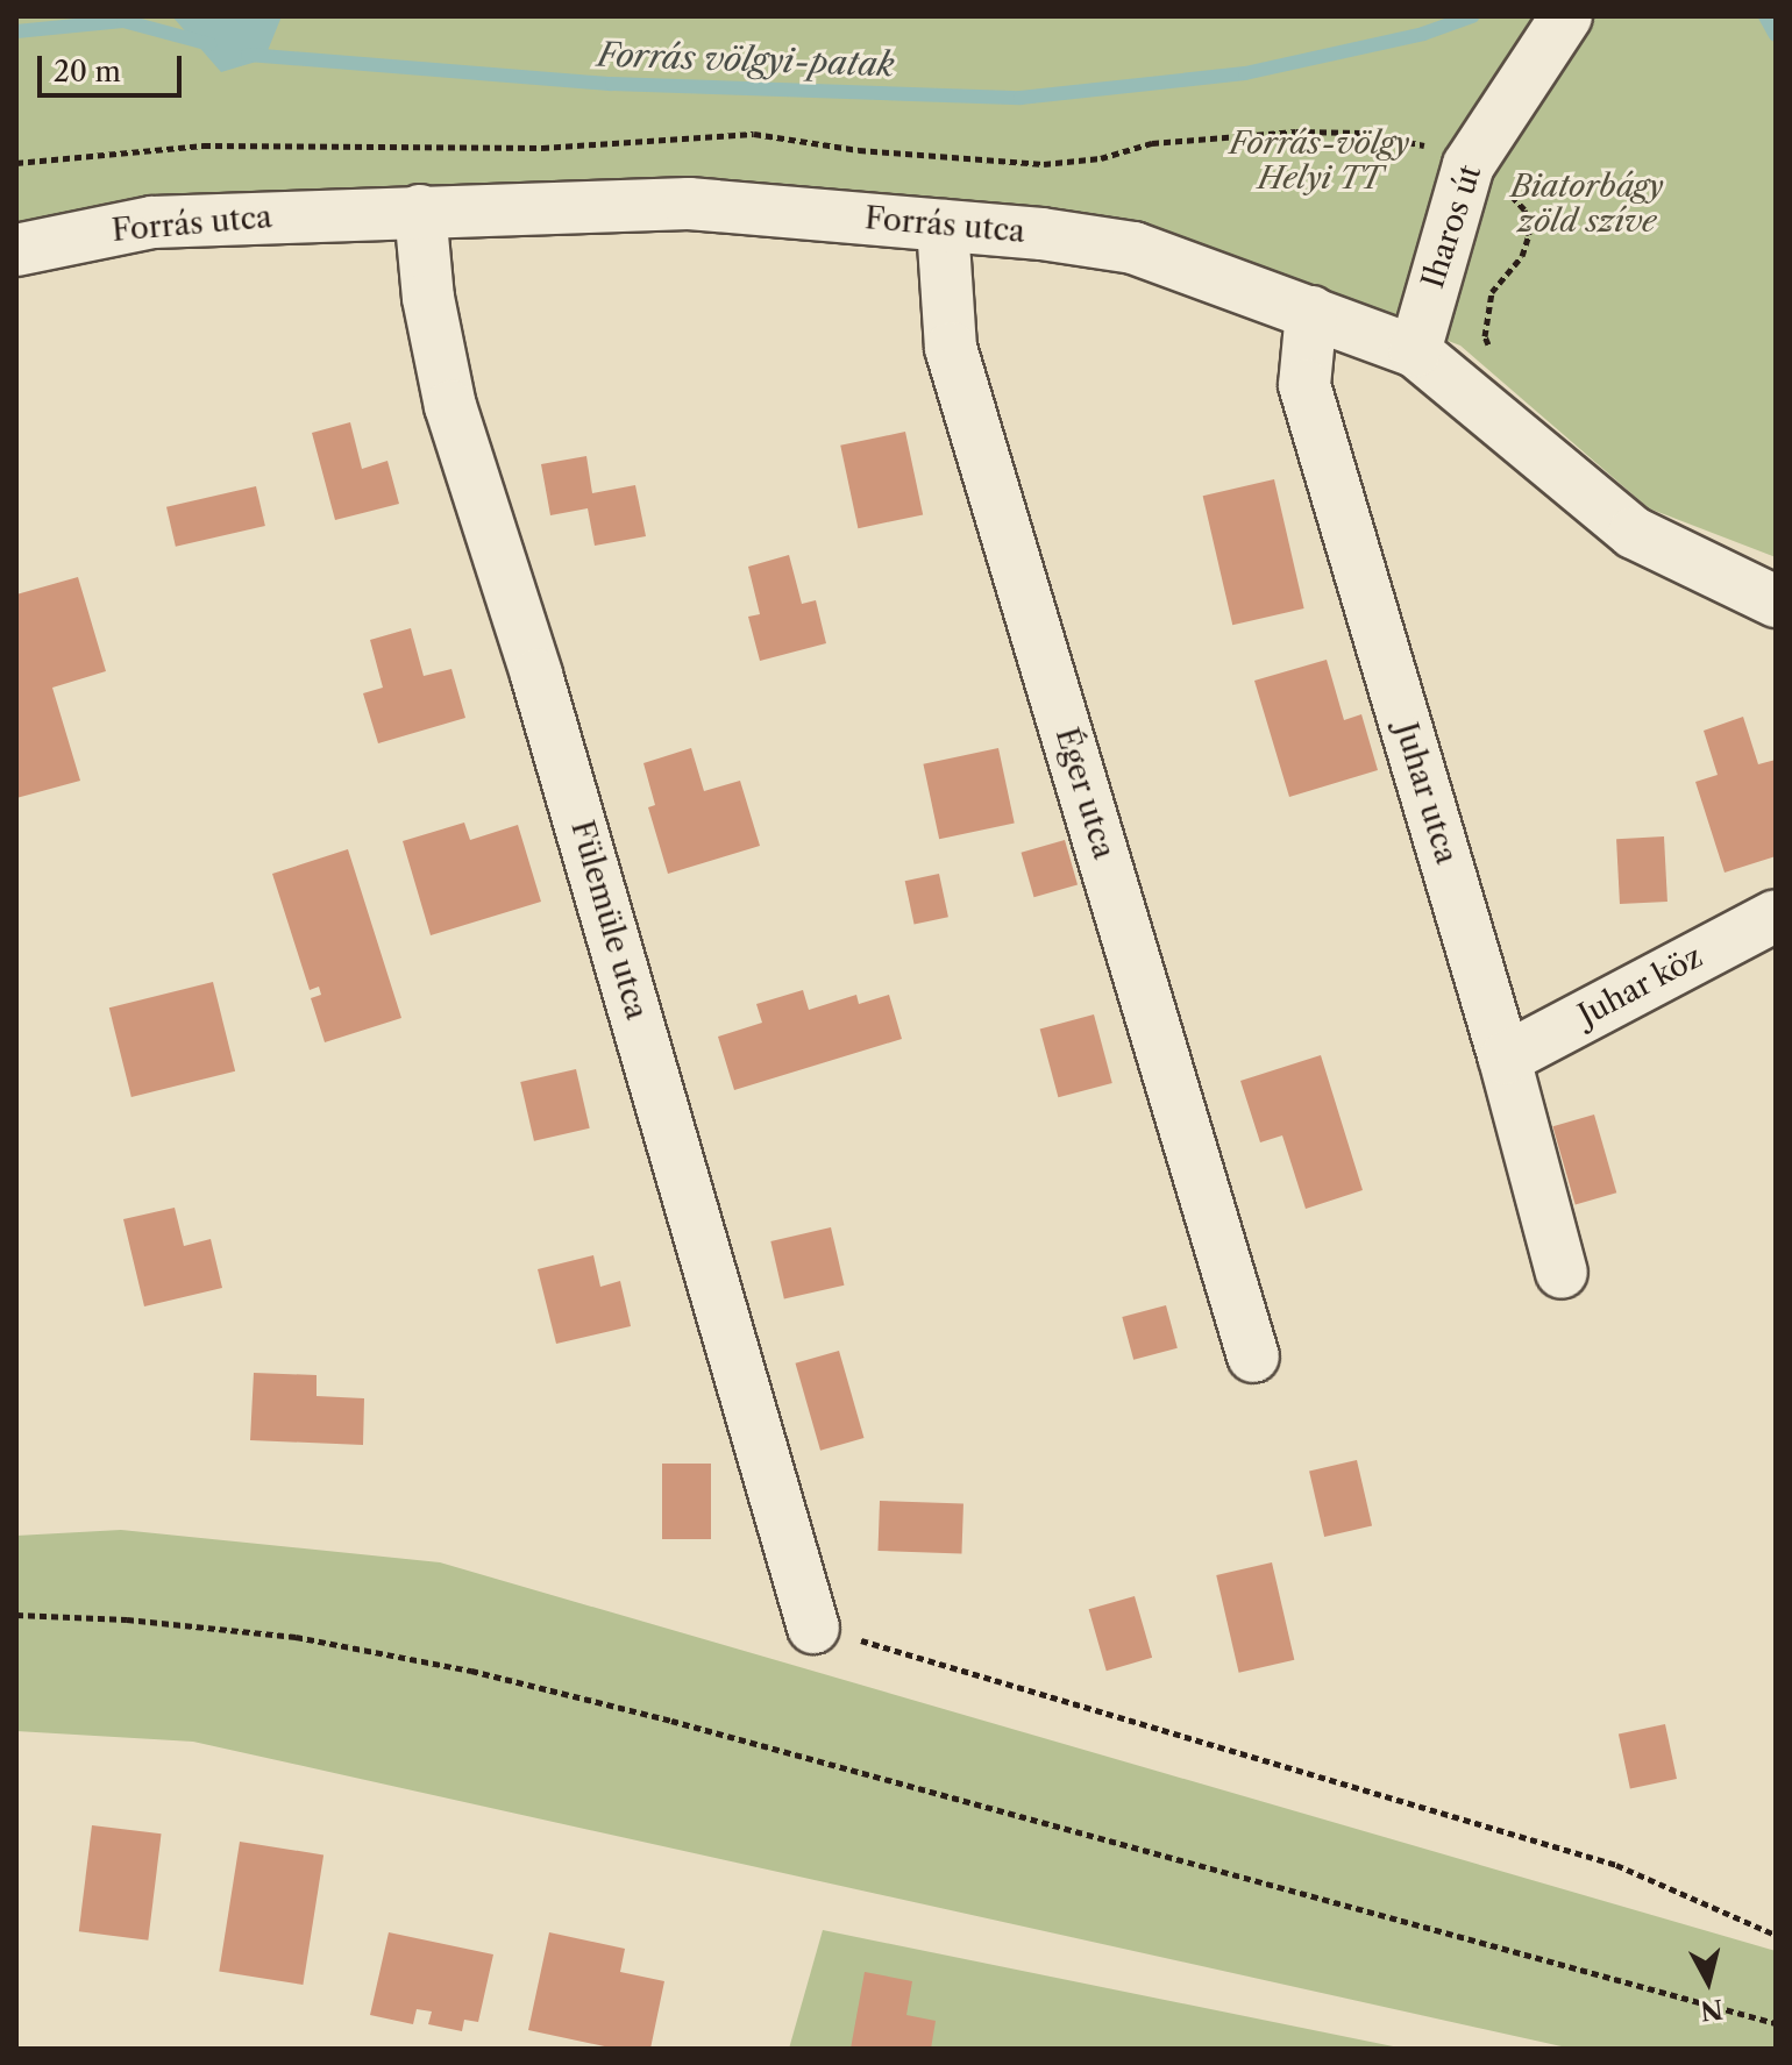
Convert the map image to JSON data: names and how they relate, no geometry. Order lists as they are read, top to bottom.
{
  "streets": {
    "street": [
      "Forrás utca",
      "Iharos út",
      "Éger utca",
      "Juhar utca",
      "Fülemüle utca",
      "Juhar köz"
    ]
  },
  "crossings": [
    ["Forrás utca", "Iharos út"],
    ["Forrás utca", "Éger utca"],
    ["Forrás utca", "Juhar utca"],
    ["Forrás utca", "Fülemüle utca"],
    ["Juhar utca", "Juhar köz"]
  ],
  "water": ["Forrás völgyi-patak"],
  "parks": ["Forrás-völgy Helyi TT", "Biatorbágy zöld szíve"],
  "scale_bar": "20 m",
  "north": "bottom"
}
